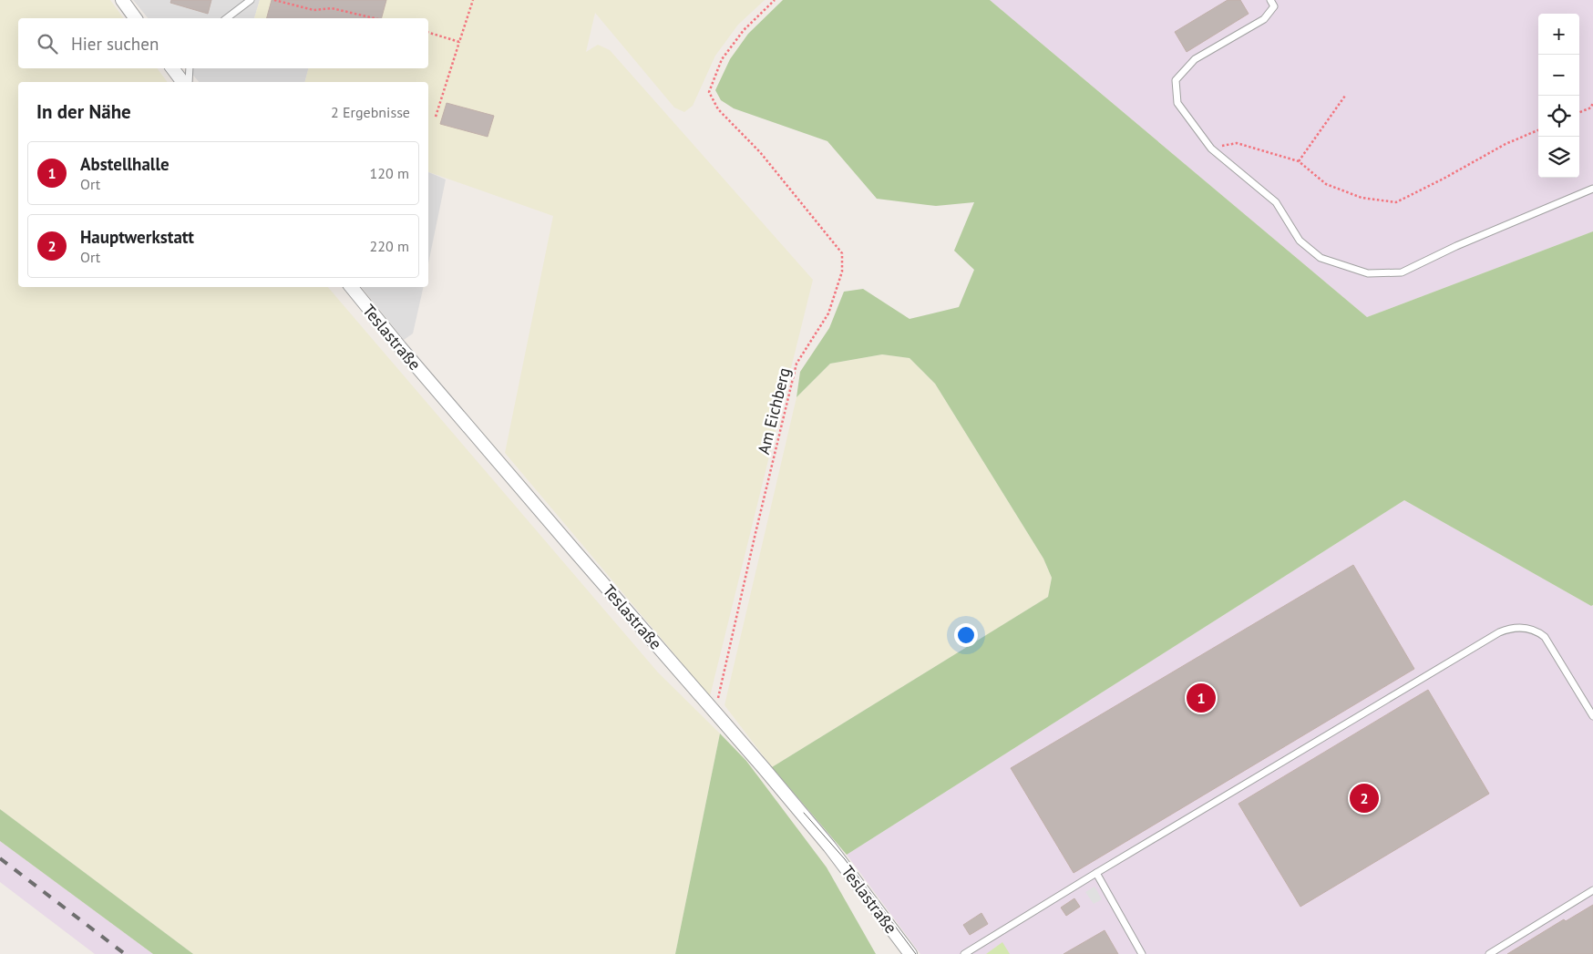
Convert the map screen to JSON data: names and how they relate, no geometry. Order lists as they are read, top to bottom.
{
  "streets": {
    "street": ["Teslastraße"],
    "path": ["Am Eichberg"]
  },
  "crossings": [
    ["Teslastraße", "Am Eichberg"]
  ],
  "page": {
    "map_buttons": ["+", "−"],
    "search": "Hier suchen",
    "heading": ["In der Nähe", "2 Ergebnisse"],
    "list": [
      {
        "mark": "1",
        "name": "Abstellhalle",
        "note": "Ort",
        "value": "120 m"
      },
      {
        "mark": "2",
        "name": "Hauptwerkstatt",
        "note": "Ort",
        "value": "220 m"
      }
    ],
    "pins": ["1", "2"]
  }
}
